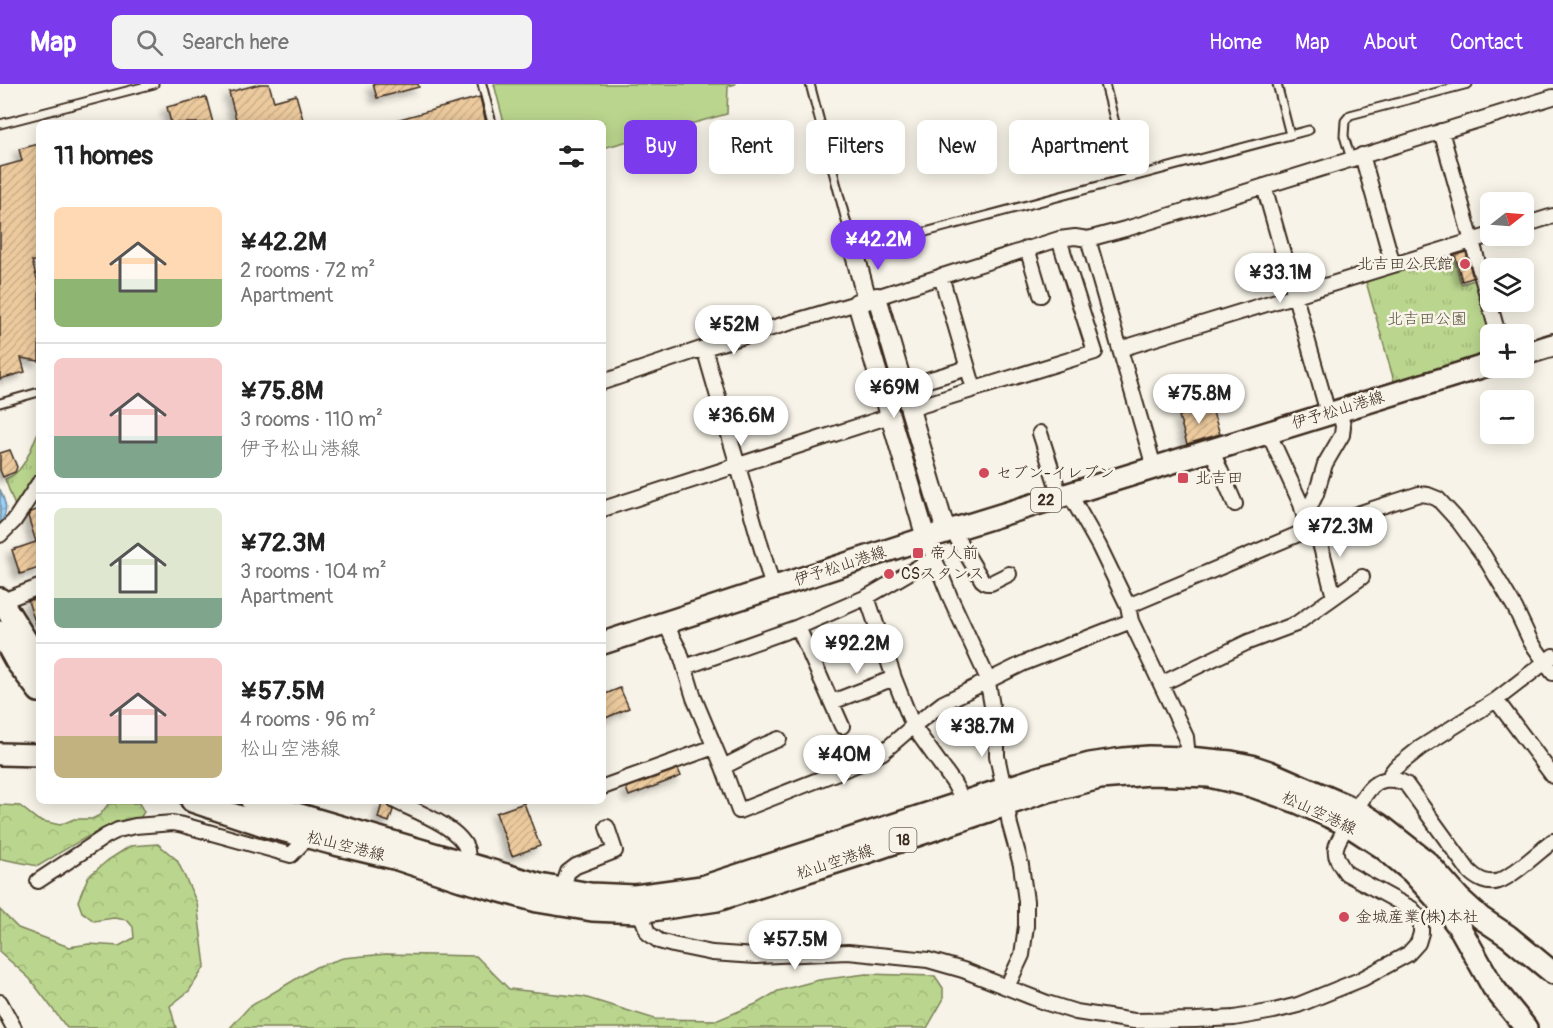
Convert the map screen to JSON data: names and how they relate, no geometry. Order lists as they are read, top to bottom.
{
  "streets": {
    "main road": [
      "伊予松山港線",
      "22",
      "松山空港線",
      "18"
    ]
  },
  "parks": ["北吉田公園"],
  "places": {
    "other": [
      "北吉田公民館",
      "セブン-イレブン",
      "CSスタンス",
      "金城産業(株)本社"
    ],
    "transit": ["北吉田", "帝人前"]
  },
  "north": "right",
  "page": {
    "header": "Map",
    "search": "Search here",
    "nav": [
      "Home",
      "Map",
      "About",
      "Contact"
    ],
    "chip": [
      "Buy",
      "Rent",
      "Filters",
      "New",
      "Apartment"
    ],
    "heading": "11 homes",
    "map_buttons": ["+", "−"],
    "list": [
      {
        "name": "¥42.2M",
        "note": "2 rooms · 72 m² · Apartment"
      },
      {
        "name": "¥75.8M",
        "note": "3 rooms · 110 m² · 伊予松山港線"
      },
      {
        "name": "¥72.3M",
        "note": "3 rooms · 104 m² · Apartment"
      },
      {
        "name": "¥57.5M",
        "note": "4 rooms · 96 m² · 松山空港線"
      }
    ],
    "price": [
      "¥42.2M",
      "¥33.1M",
      "¥52M",
      "¥69M",
      "¥75.8M",
      "¥36.6M",
      "¥72.3M",
      "¥92.2M",
      "¥38.7M",
      "¥40M",
      "¥57.5M"
    ]
  }
}
